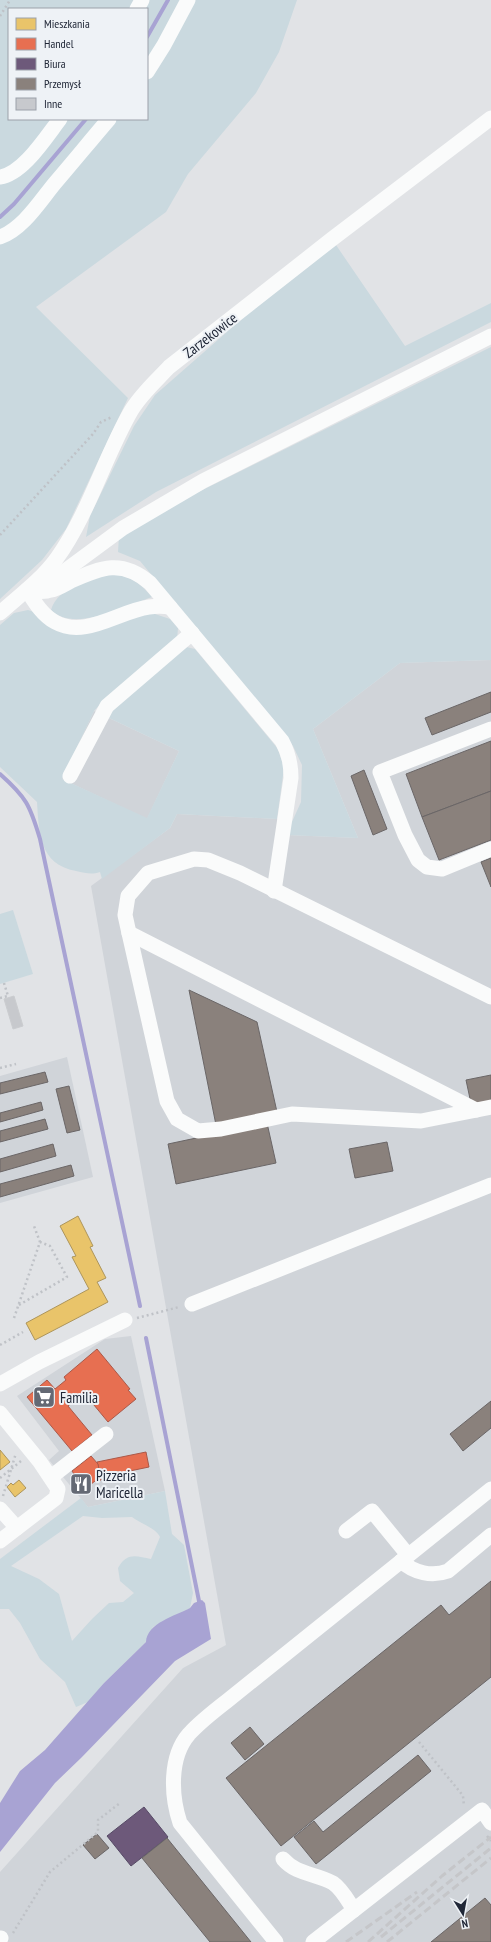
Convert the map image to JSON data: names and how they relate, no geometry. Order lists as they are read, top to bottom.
{
  "streets": {
    "street": ["Zarzekowice"]
  },
  "places": {
    "supermarket": ["Familia"],
    "restaurant": ["Pizzeria Maricella"]
  },
  "legend": [
    "Mieszkania",
    "Handel",
    "Biura",
    "Przemysł",
    "Inne"
  ],
  "north": "bottom"
}
